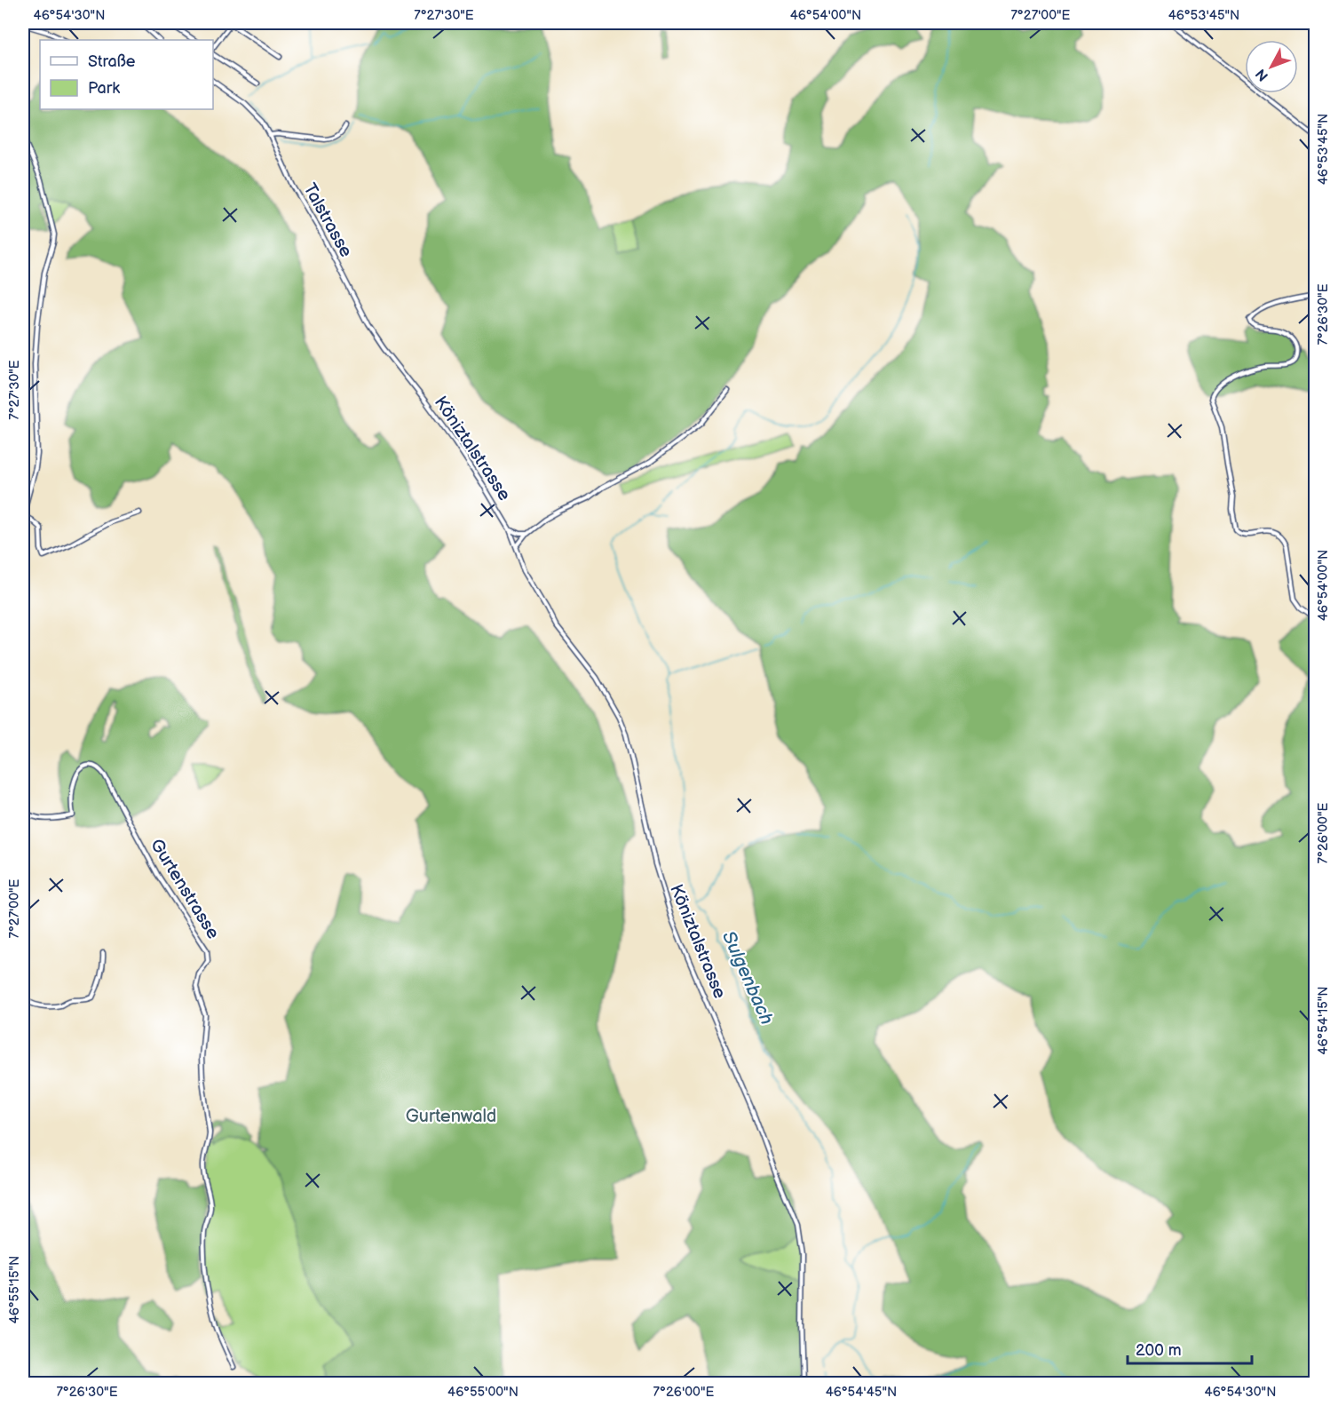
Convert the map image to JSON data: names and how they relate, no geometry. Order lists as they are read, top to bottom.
{
  "streets": {
    "street": ["Talstrasse", "Köniztalstrasse", "Gurtenstrasse"]
  },
  "crossings": [
    ["Talstrasse", "Köniztalstrasse"]
  ],
  "water": ["Sulgenbach"],
  "parks": ["Gurtenwald"],
  "legend": ["Straße", "Park"],
  "scale_bar": "200 m",
  "north": "bottom left",
  "coordinates": [
    "46°54'30\"N",
    "7°27'30\"E",
    "46°54'00\"N",
    "7°27'00\"E",
    "46°53'45\"N",
    "7°26'30\"E",
    "7°26'00\"E",
    "46°54'15\"N",
    "46°55'15\"N",
    "46°55'00\"N",
    "46°54'45\"N"
  ]
}
